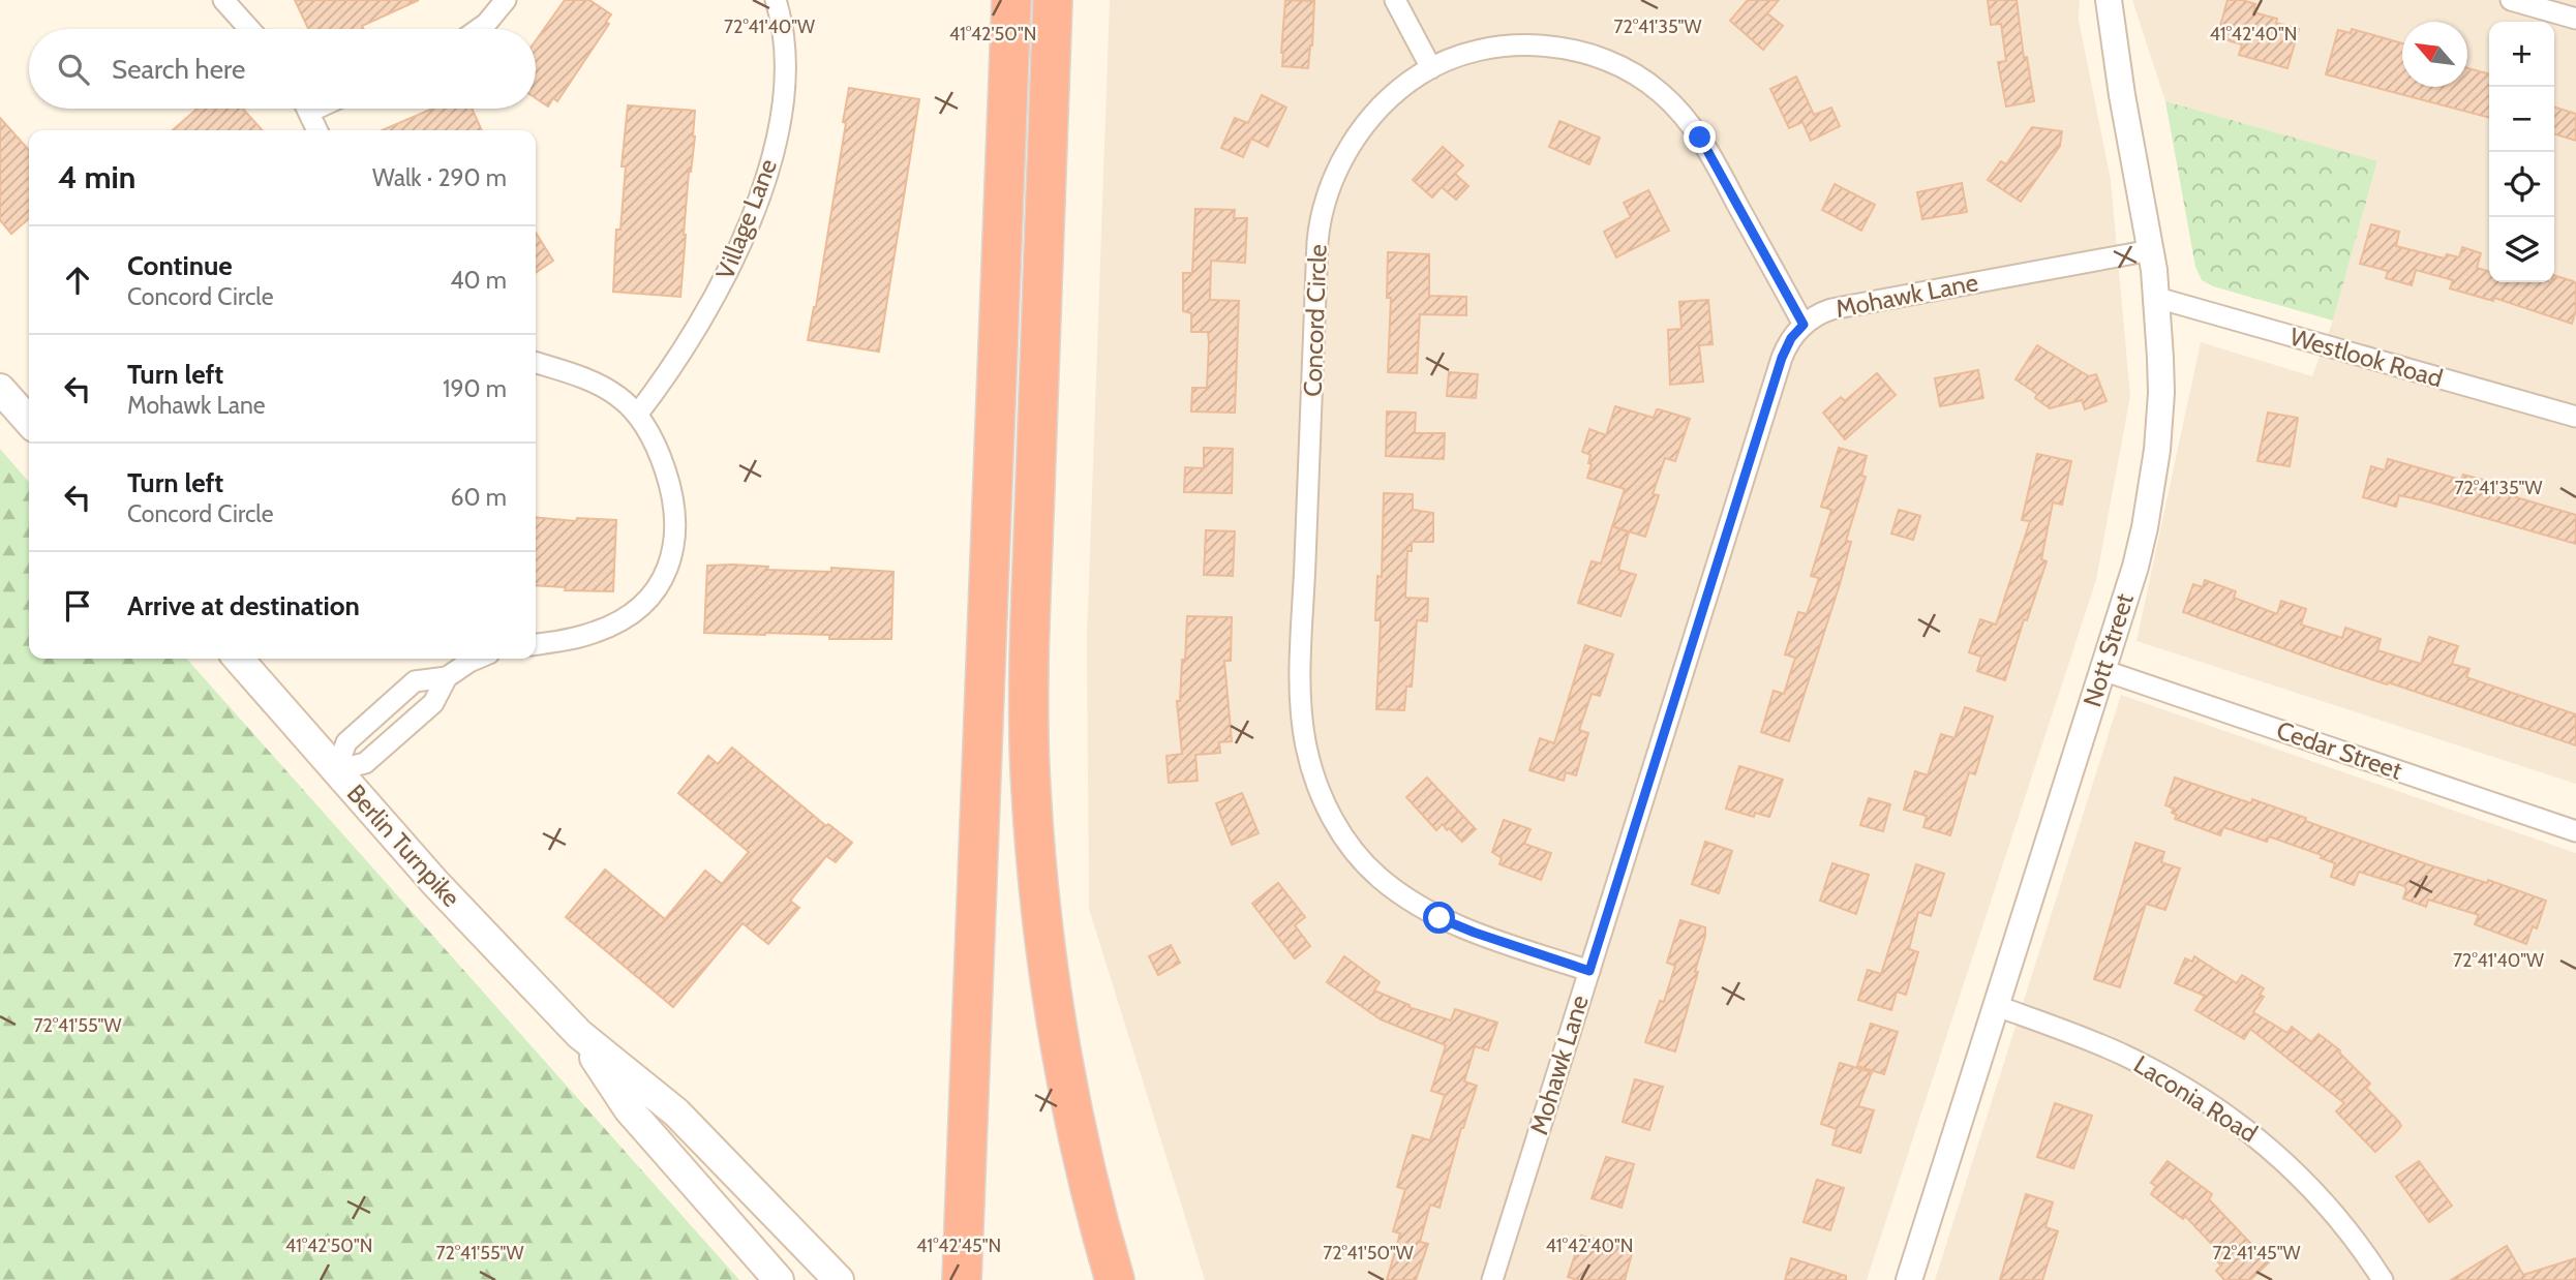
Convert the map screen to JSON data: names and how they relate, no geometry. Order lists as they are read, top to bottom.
{
  "streets": {
    "main road": ["Berlin Turnpike"],
    "street": [
      "Village Lane",
      "Mohawk Lane",
      "Concord Circle",
      "Westlook Road",
      "Nott Street",
      "Cedar Street",
      "Laconia Road"
    ]
  },
  "crossings": [
    ["Mohawk Lane", "Concord Circle"],
    ["Mohawk Lane", "Nott Street"],
    ["Westlook Road", "Nott Street"],
    ["Nott Street", "Cedar Street"],
    ["Nott Street", "Laconia Road"]
  ],
  "north": "top left",
  "page": {
    "map_buttons": ["+", "−"],
    "search": "Search here",
    "heading": ["4 min", "Walk · 290 m"],
    "list": [
      ["Continue", "Concord Circle", "40 m"],
      ["Turn left", "Mohawk Lane", "190 m"],
      ["Turn left", "Concord Circle", "60 m"],
      "Arrive at destination"
    ]
  },
  "coordinates": [
    "72°41'40\"W",
    "72°41'35\"W",
    "41°42'50\"N",
    "41°42'40\"N",
    "72°41'55\"W",
    "41°42'45\"N",
    "72°41'50\"W",
    "72°41'45\"W"
  ]
}
